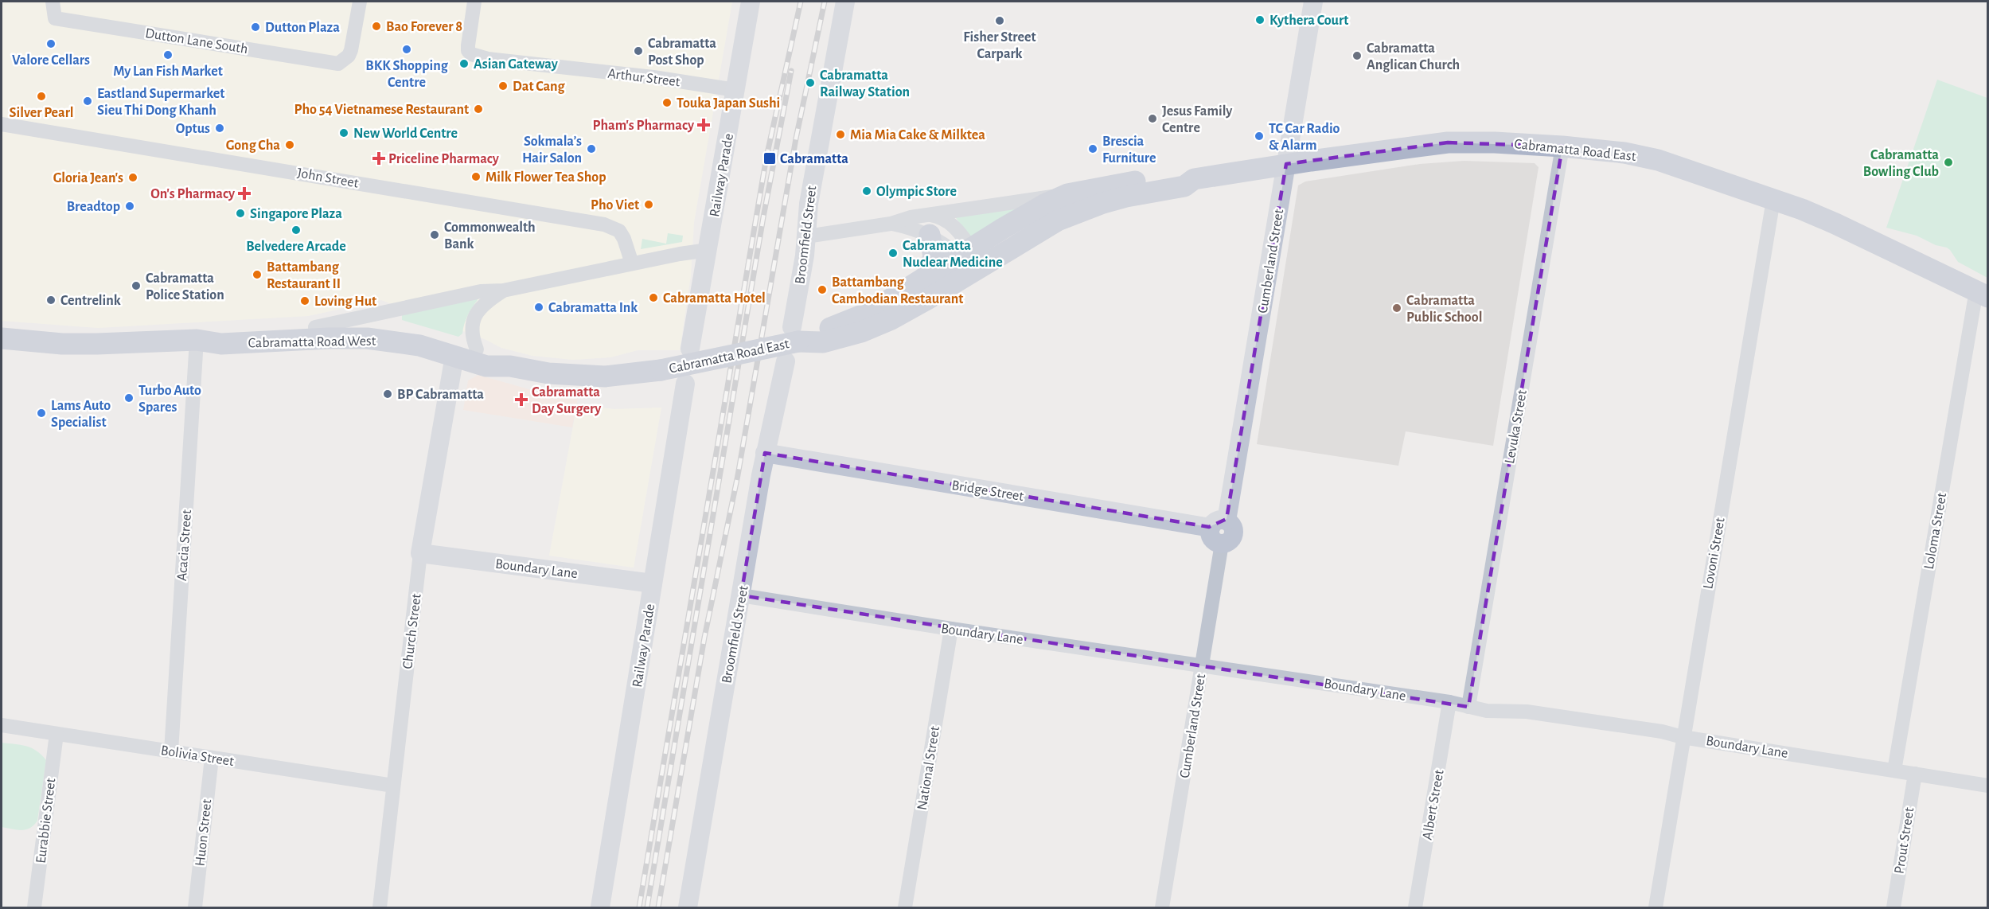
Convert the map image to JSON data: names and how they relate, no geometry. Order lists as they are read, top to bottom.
{
  "streets": {
    "main road": ["Cabramatta Road East", "Cabramatta Road West"],
    "street": [
      "Dutton Lane South",
      "Arthur Street",
      "Railway Parade",
      "John Street",
      "Broomfield Street",
      "Cumberland Street",
      "Levuka Street",
      "Bridge Street",
      "Loloma Street",
      "Acacia Street",
      "Lovoni Street",
      "Boundary Lane",
      "Church Street",
      "Bolivia Street",
      "National Street",
      "Albert Street",
      "Eurabbie Street",
      "Huon Street",
      "Prout Street"
    ]
  },
  "crossings": [
    ["Arthur Street", "Railway Parade"],
    ["Cabramatta Road East", "Broomfield Street"],
    ["Cabramatta Road East", "Cumberland Street"],
    ["Cabramatta Road East", "Cabramatta Road West"],
    ["Cabramatta Road East", "Levuka Street"],
    ["Cabramatta Road East", "Loloma Street"],
    ["Cabramatta Road East", "Lovoni Street"],
    ["Railway Parade", "Cabramatta Road West"],
    ["Railway Parade", "Boundary Lane"],
    ["John Street", "Cabramatta Road West"],
    ["Broomfield Street", "Bridge Street"],
    ["Broomfield Street", "Boundary Lane"],
    ["Cumberland Street", "Bridge Street"],
    ["Cumberland Street", "Boundary Lane"],
    ["Cabramatta Road West", "Acacia Street"],
    ["Cabramatta Road West", "Church Street"],
    ["Levuka Street", "Boundary Lane"],
    ["Loloma Street", "Boundary Lane"],
    ["Acacia Street", "Bolivia Street"],
    ["Lovoni Street", "Boundary Lane"],
    ["Boundary Lane", "Church Street"],
    ["Boundary Lane", "National Street"],
    ["Boundary Lane", "Albert Street"],
    ["Boundary Lane", "Prout Street"],
    ["Church Street", "Bolivia Street"],
    ["Bolivia Street", "Eurabbie Street"],
    ["Bolivia Street", "Huon Street"]
  ],
  "places": {
    "other": [
      "Kythera Court",
      "Fisher Street Carpark",
      "Bao Forever 8",
      "Dutton Plaza",
      "Valore Cellars",
      "BKK Shopping Centre",
      "Cabramatta Post Shop",
      "My Lan Fish Market",
      "Cabramatta Anglican Church",
      "Asian Gateway",
      "Cabramatta Railway Station",
      "Dat Cang",
      "Silver Pearl",
      "Eastland Supermarket Sieu Thi Dong Khanh",
      "Touka Japan Sushi",
      "Pho 54 Vietnamese Restaurant",
      "Jesus Family Centre",
      "Optus",
      "New World Centre",
      "Mia Mia Cake & Milktea",
      "TC Car Radio & Alarm",
      "Gong Cha",
      "Sokmala’s Hair Salon",
      "Brescia Furniture",
      "Cabramatta Bowling Club",
      "Milk Flower Tea Shop",
      "Gloria Jean's",
      "Olympic Store",
      "Pho Viet",
      "Breadtop",
      "Singapore Plaza",
      "Belvedere Arcade",
      "Commonwealth Bank",
      "Cabramatta Nuclear Medicine",
      "Battambang Restaurant II",
      "Cabramatta Police Station",
      "Battambang Cambodian Restaurant",
      "Cabramatta Hotel",
      "Centrelink",
      "Loving Hut",
      "Cabramatta Ink",
      "Cabramatta Public School",
      "BP Cabramatta",
      "Turbo Auto Spares",
      "Lams Auto Specialist"
    ],
    "health": [
      "Pham's Pharmacy",
      "Priceline Pharmacy",
      "On's Pharmacy",
      "Cabramatta Day Surgery"
    ],
    "transit": ["Cabramatta"]
  }
}
